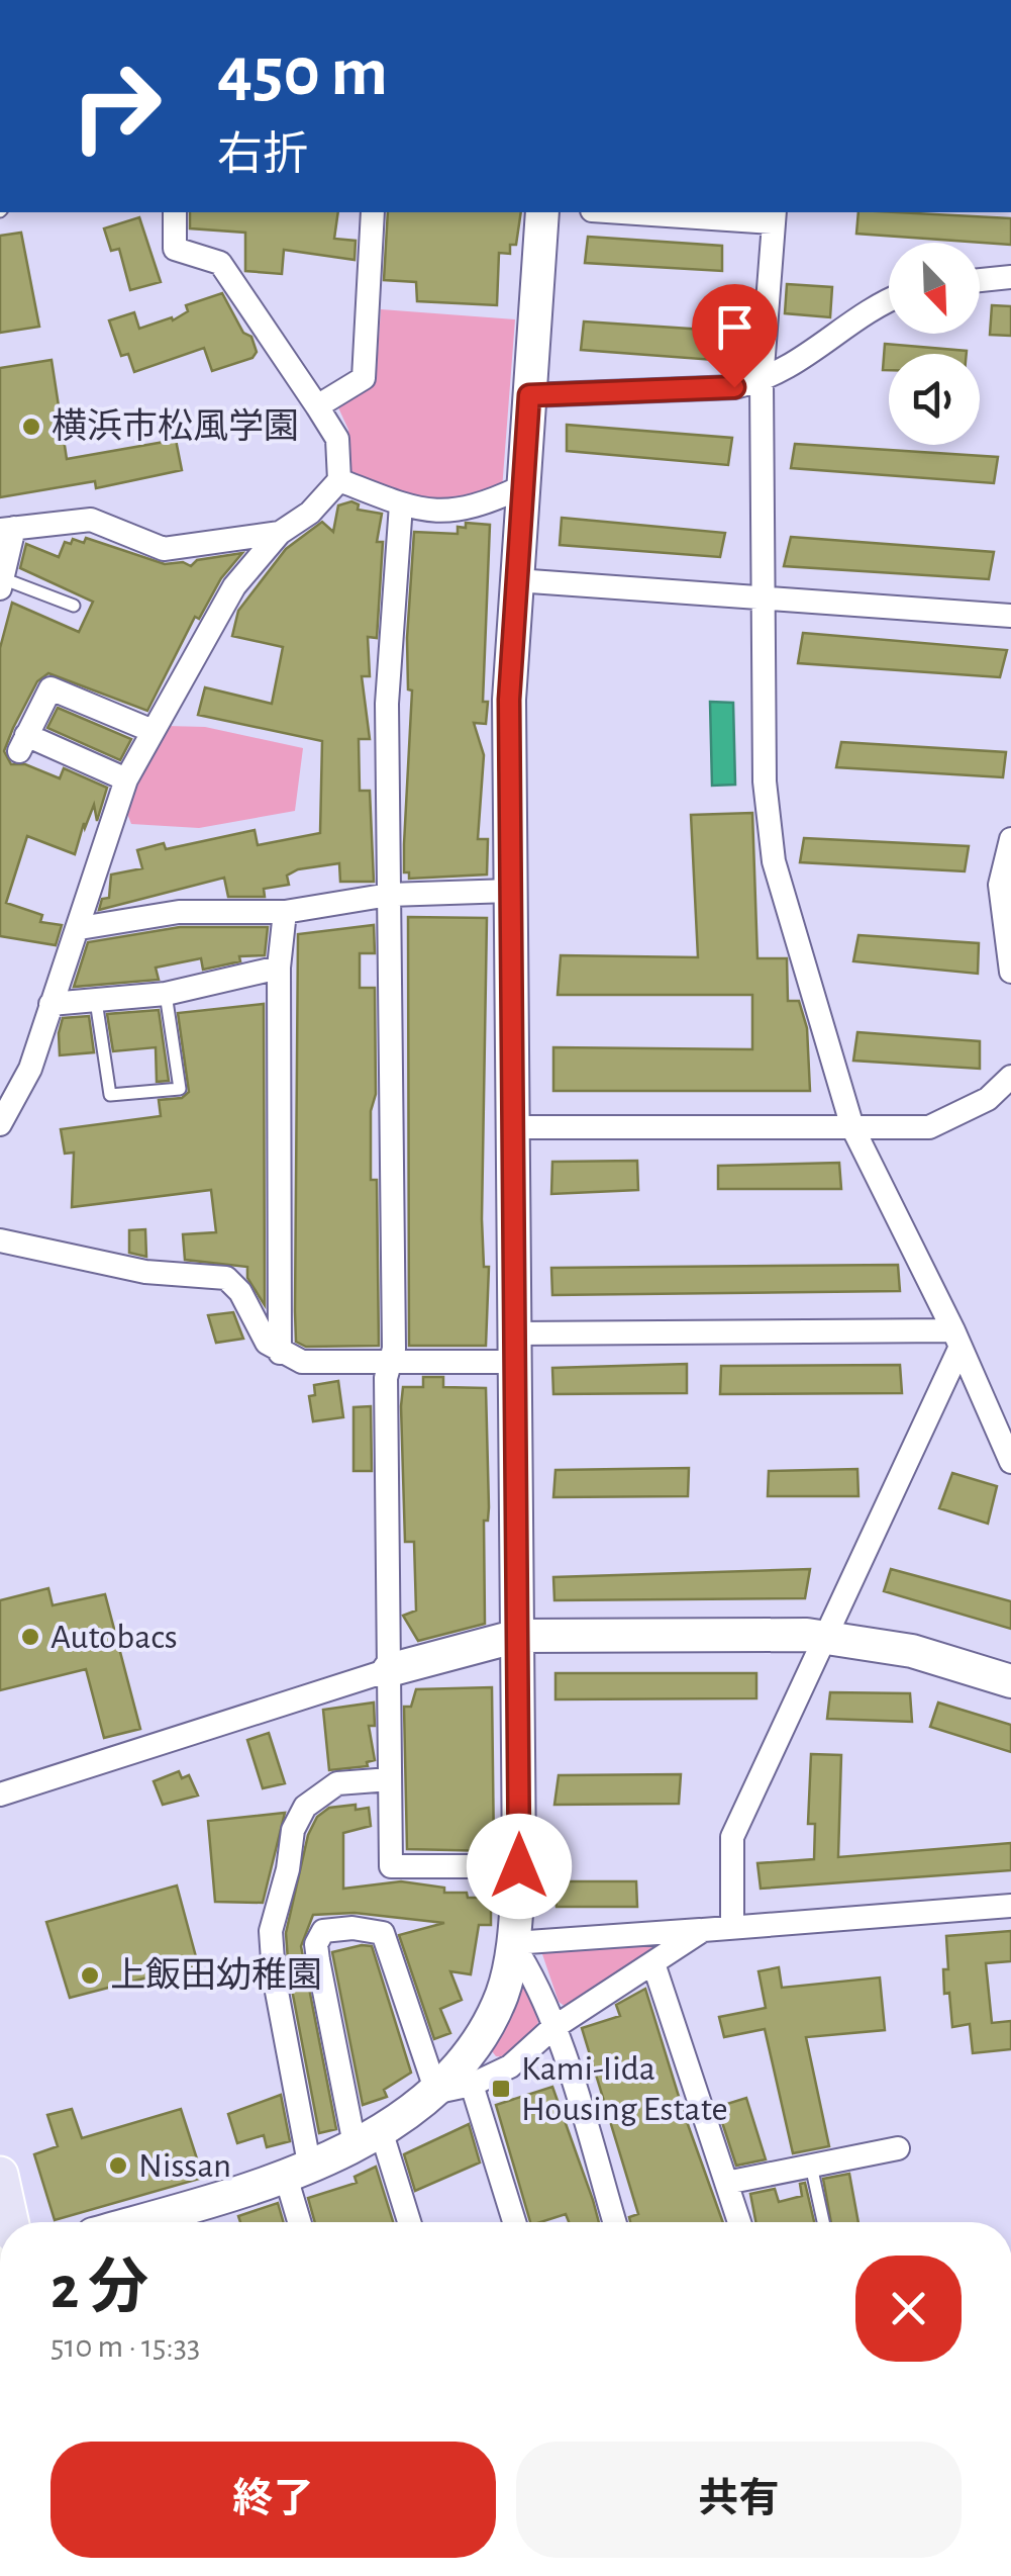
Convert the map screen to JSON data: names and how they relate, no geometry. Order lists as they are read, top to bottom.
{
  "places": {
    "other": [
      "横浜市松風学園",
      "Autobacs",
      "上飯田幼稚園",
      "Nissan"
    ],
    "transit": ["Kami-Iida Housing Estate"]
  },
  "north": "bottom right",
  "page": {
    "turn": ["450 m", "右折"],
    "heading": ["2 分", "510 m · 15:33"],
    "buttons": ["終了", "共有"]
  }
}
